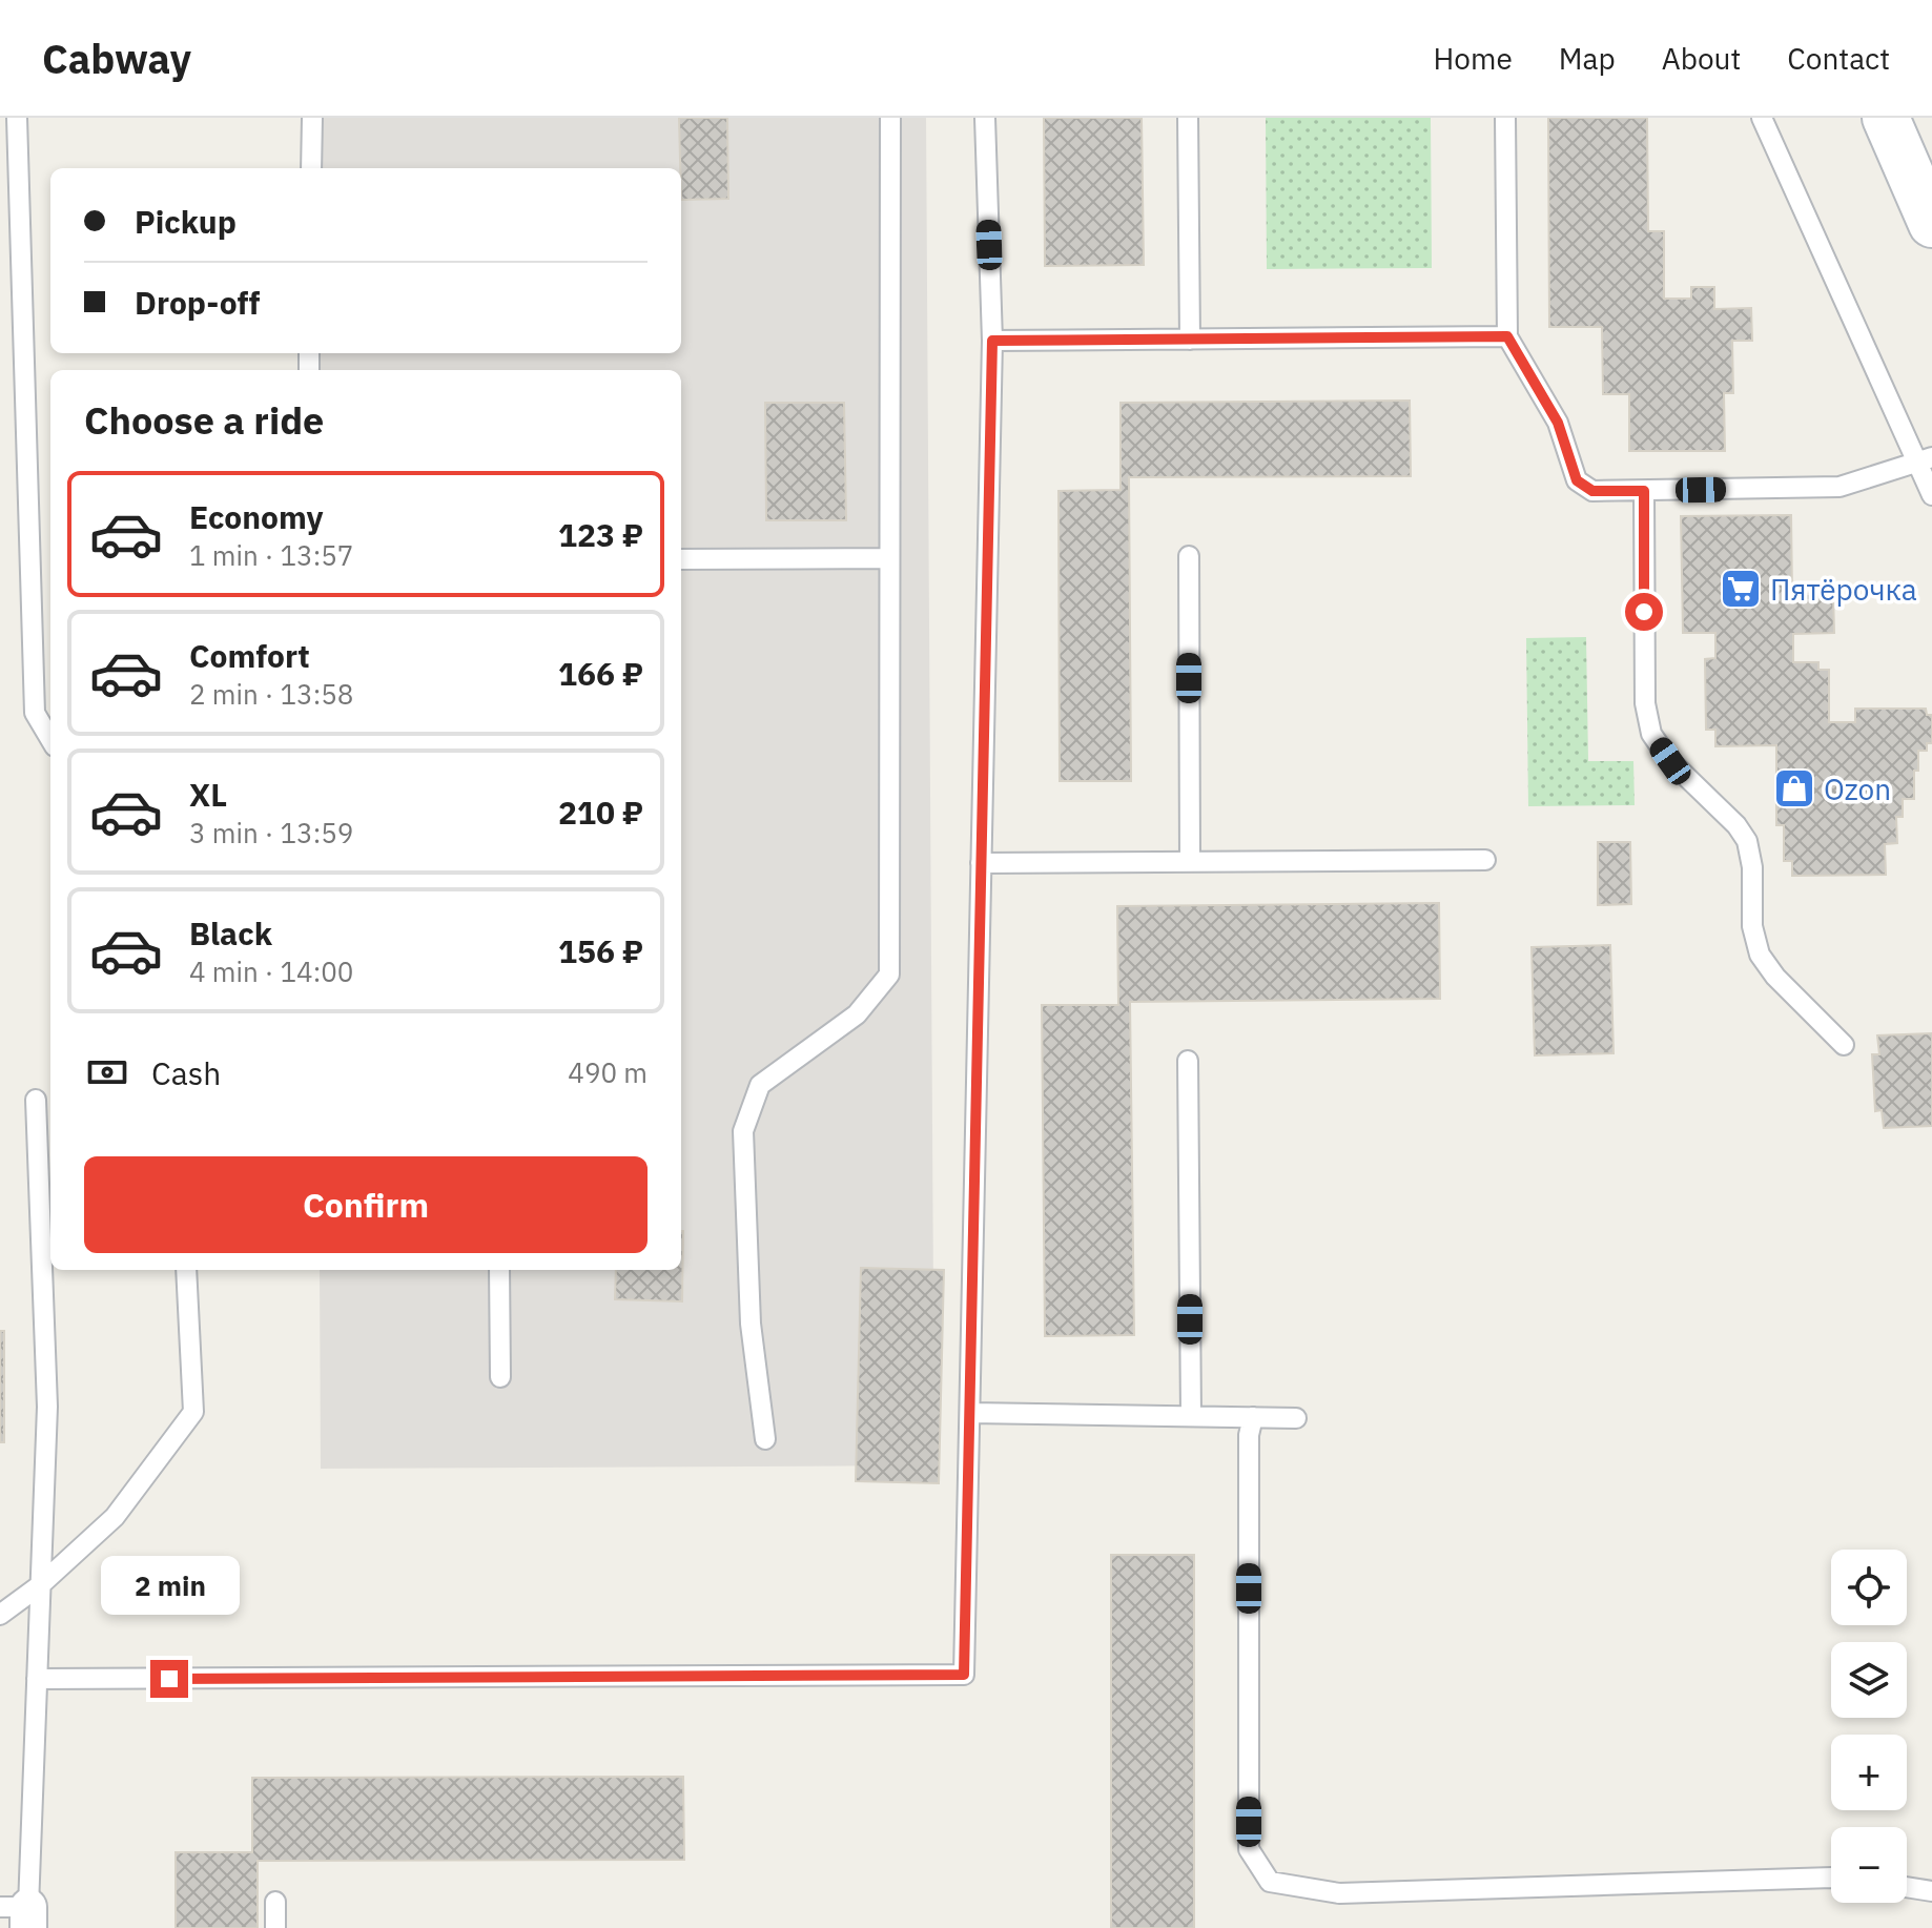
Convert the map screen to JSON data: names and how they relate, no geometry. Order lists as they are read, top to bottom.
{
  "places": {
    "supermarket": ["Пятёрочка"],
    "shop": ["Ozon"]
  },
  "page": {
    "header": "Cabway",
    "nav": [
      "Home",
      "Map",
      "About",
      "Contact"
    ],
    "banner": ["Pickup", "Drop-off"],
    "heading": "Choose a ride",
    "list": [
      {
        "name": "Economy",
        "note": "1 min · 13:57",
        "value": "123 ₽"
      },
      {
        "name": "Comfort",
        "note": "2 min · 13:58",
        "value": "166 ₽"
      },
      {
        "name": "XL",
        "note": "3 min · 13:59",
        "value": "210 ₽"
      },
      {
        "name": "Black",
        "note": "4 min · 14:00",
        "value": "156 ₽"
      }
    ],
    "pay": ["Cash", "490 m"],
    "buttons": "Confirm",
    "map_buttons": ["+", "−"],
    "bubble": "2 min"
  }
}
